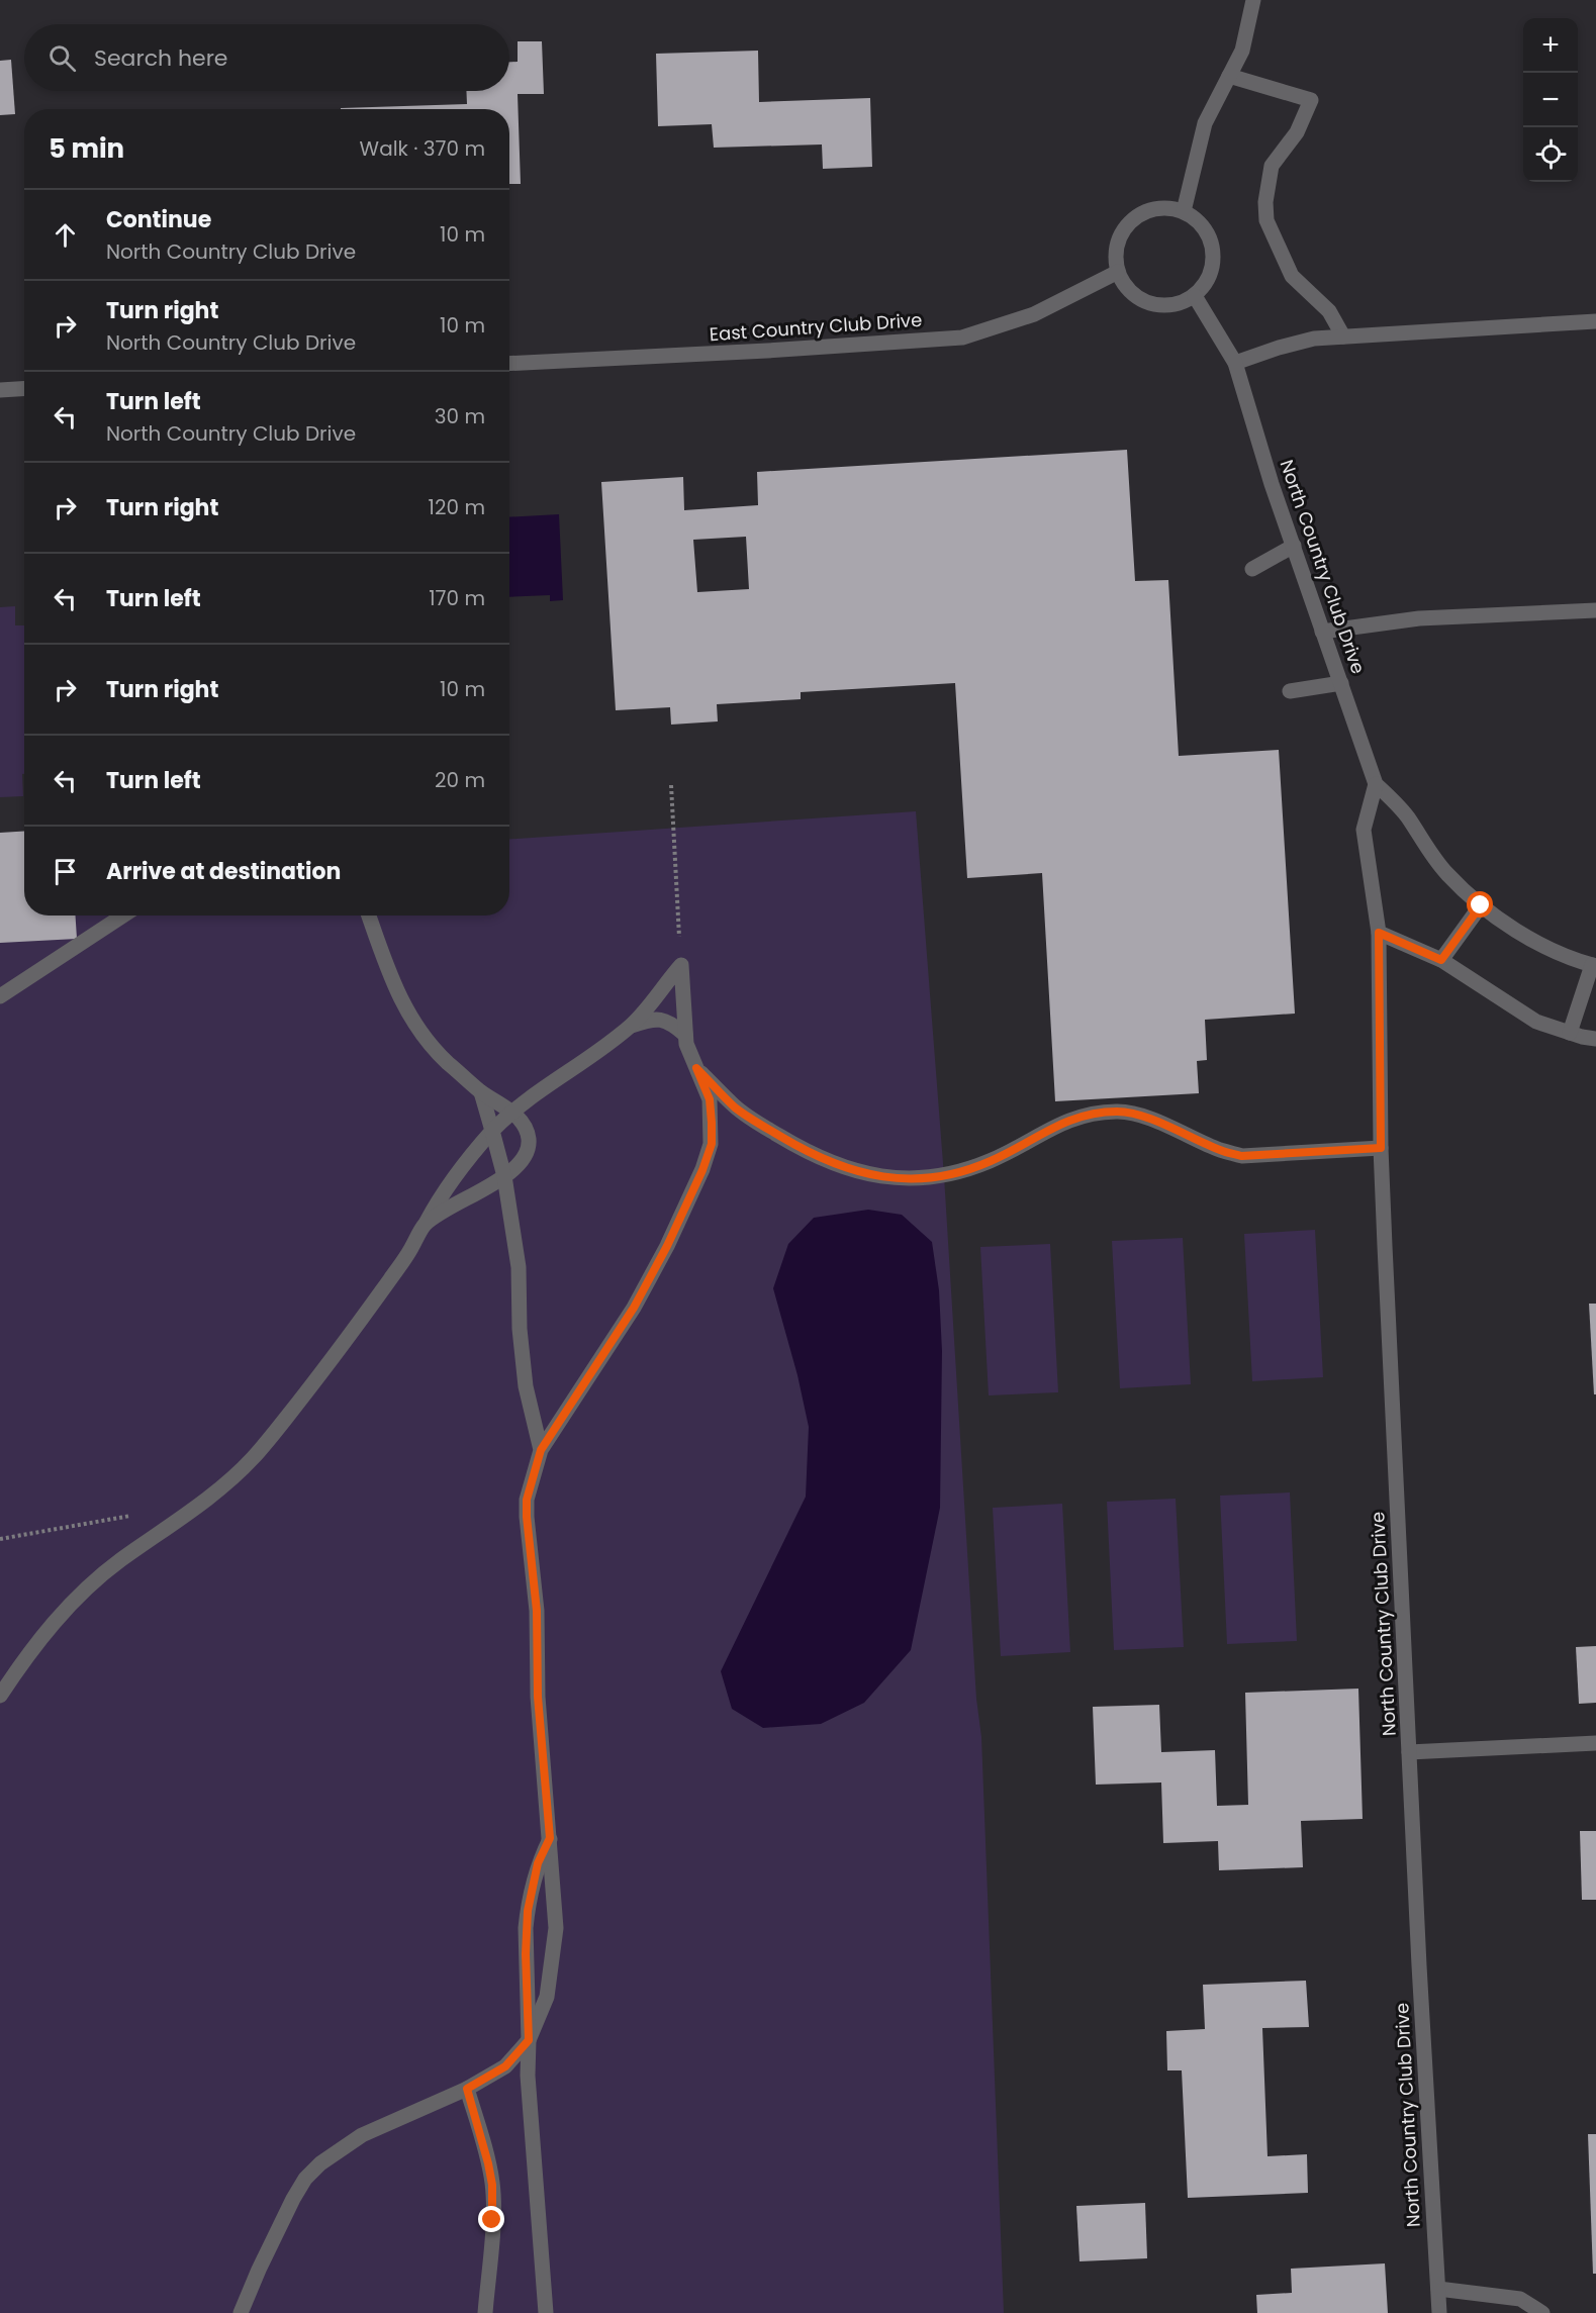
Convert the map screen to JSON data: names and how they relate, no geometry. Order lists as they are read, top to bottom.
{
  "streets": {
    "street": ["East Country Club Drive", "North Country Club Drive"]
  },
  "crossings": [
    ["East Country Club Drive", "North Country Club Drive"]
  ],
  "page": {
    "map_buttons": ["+", "−"],
    "search": "Search here",
    "heading": ["5 min", "Walk · 370 m"],
    "list": [
      ["Continue", "North Country Club Drive", "10 m"],
      ["Turn right", "North Country Club Drive", "10 m"],
      ["Turn left", "North Country Club Drive", "30 m"],
      ["Turn right", "120 m"],
      ["Turn left", "170 m"],
      ["Turn right", "10 m"],
      ["Turn left", "20 m"],
      "Arrive at destination"
    ]
  }
}
